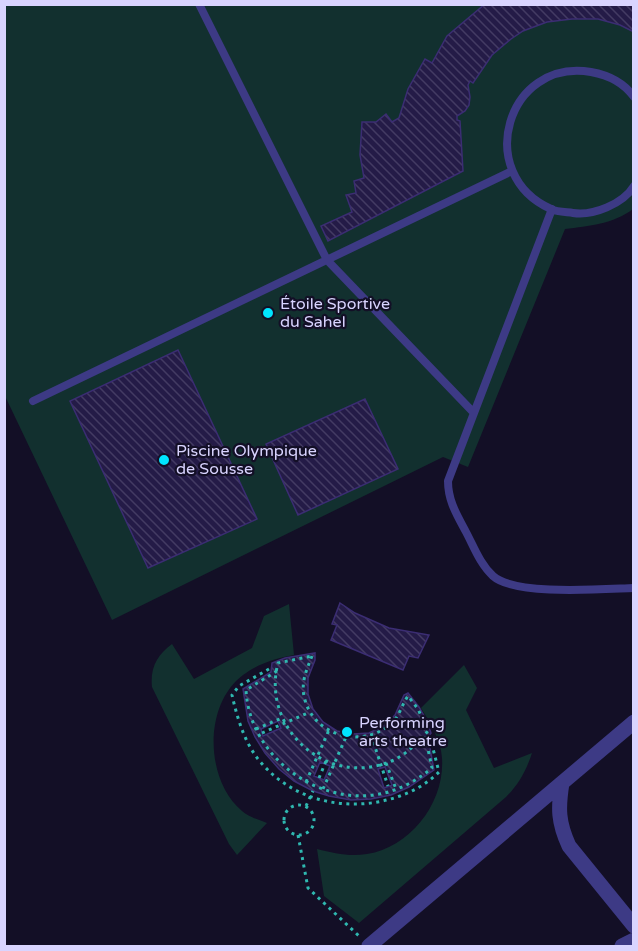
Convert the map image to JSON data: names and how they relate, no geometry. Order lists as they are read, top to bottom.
{
  "places": ["Étoile Sportive du Sahel", "Piscine Olympique de Sousse", "Performing arts theatre"]
}
